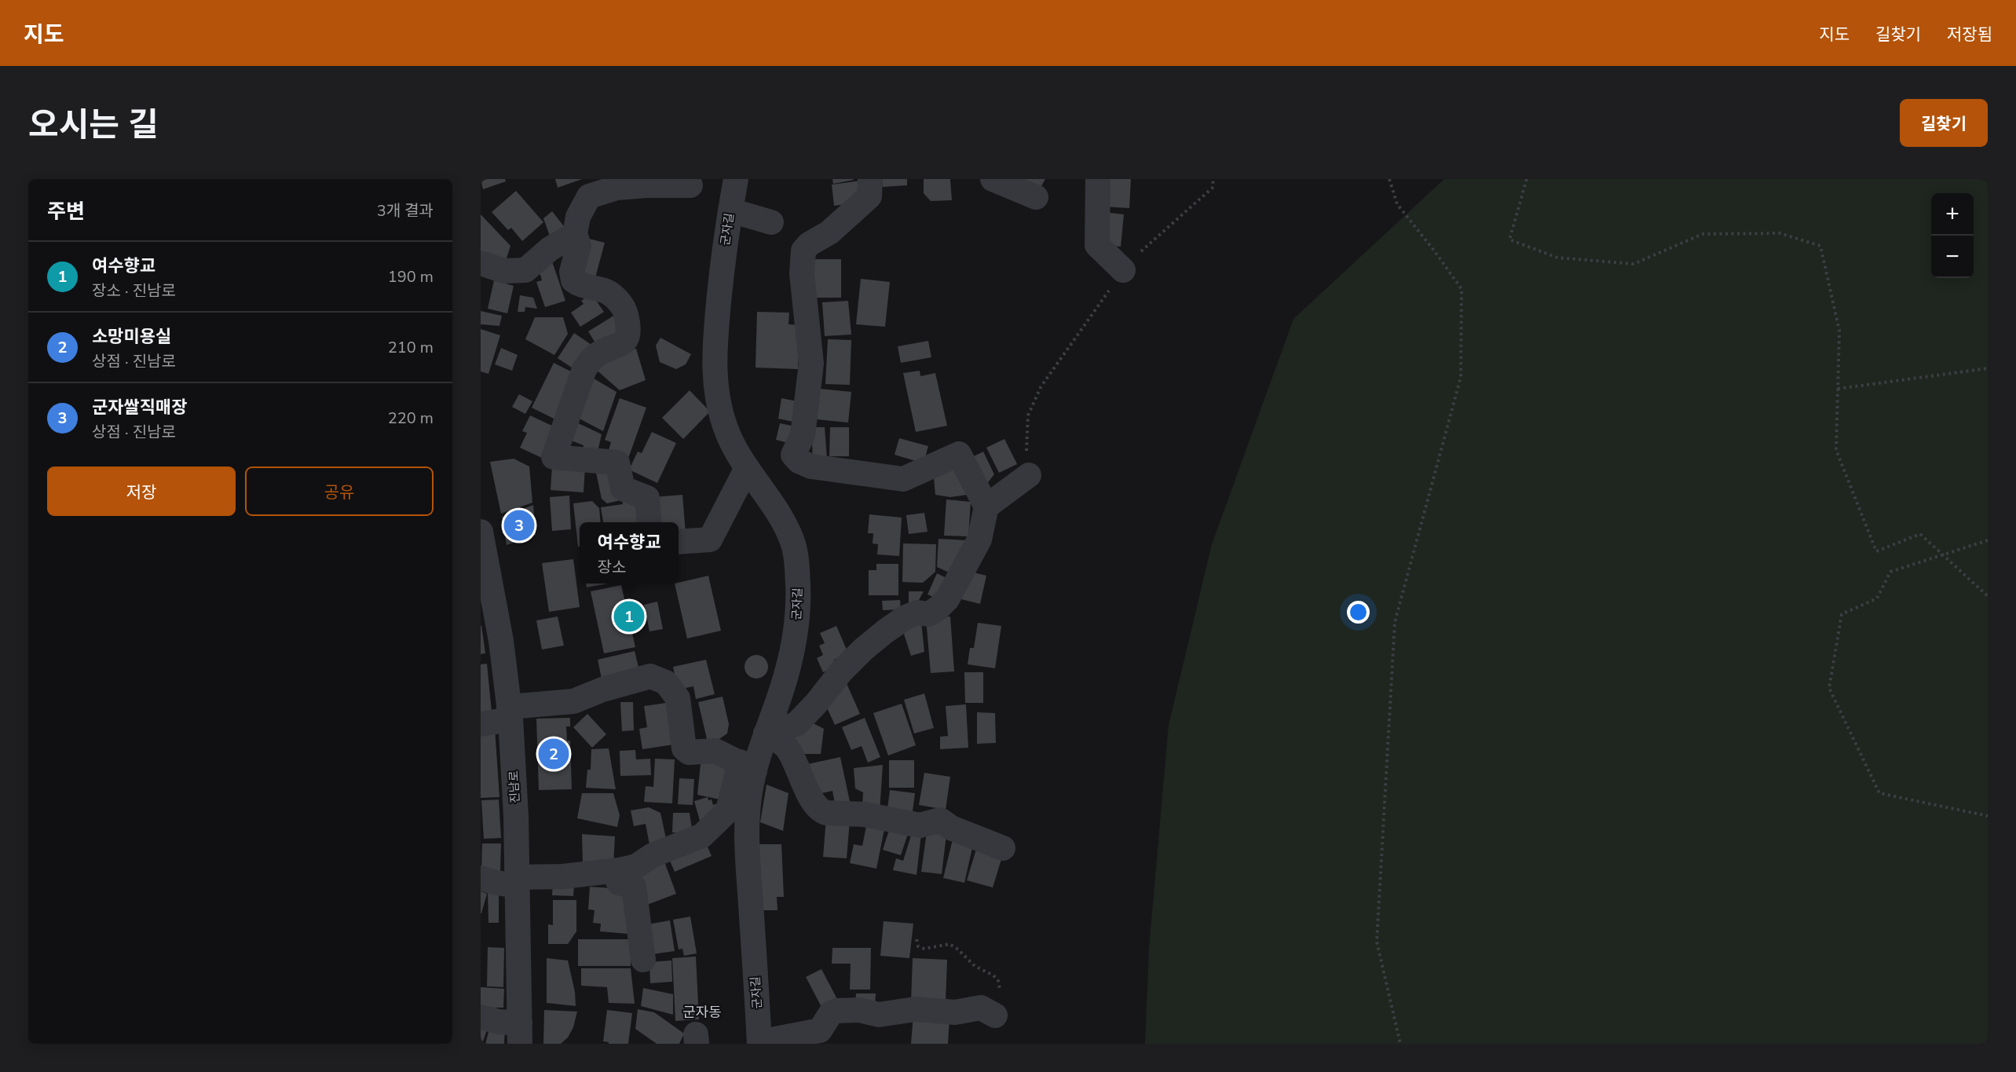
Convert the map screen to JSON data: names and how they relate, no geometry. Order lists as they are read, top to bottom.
{
  "streets": {
    "street": ["군자길", "진남로"]
  },
  "districts": ["군자동"],
  "page": {
    "header": "지도",
    "nav": ["지도", "길찾기", "저장됨"],
    "title": "오시는 길",
    "buttons": [
      "길찾기",
      ["저장", "공유"]
    ],
    "heading": ["주변", "3개 결과"],
    "map_buttons": ["+", "−"],
    "list": [
      {
        "mark": "1",
        "name": "여수향교",
        "note": "장소 · 진남로",
        "value": "190 m"
      },
      {
        "mark": "2",
        "name": "소망미용실",
        "note": "상점 · 진남로",
        "value": "210 m"
      },
      {
        "mark": "3",
        "name": "군자쌀직매장",
        "note": "상점 · 진남로",
        "value": "220 m"
      }
    ],
    "pins": ["3", "1", "2"],
    "popup": ["여수향교", "장소"]
  }
}
